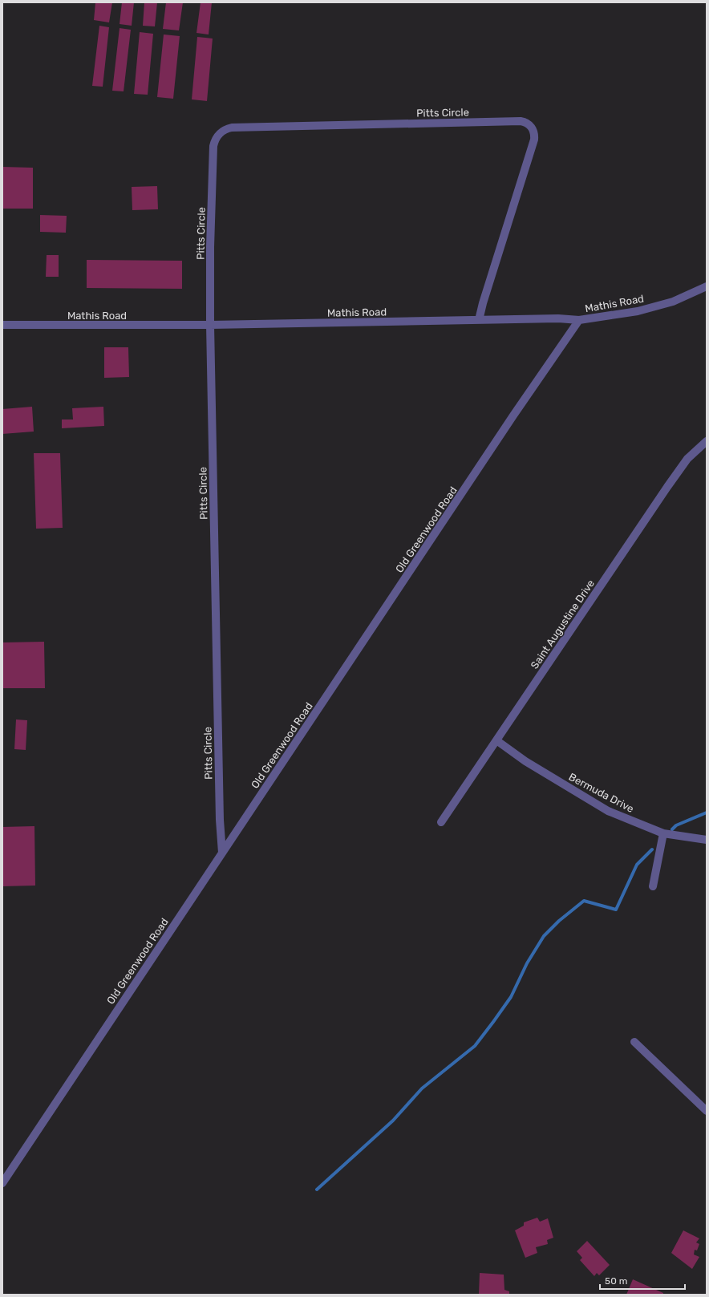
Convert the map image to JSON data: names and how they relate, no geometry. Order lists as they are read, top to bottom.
{
  "streets": {
    "street": [
      "Pitts Circle",
      "Mathis Road",
      "Old Greenwood Road",
      "Saint Augustine Drive",
      "Bermuda Drive"
    ]
  },
  "crossings": [
    ["Pitts Circle", "Mathis Road"],
    ["Pitts Circle", "Old Greenwood Road"],
    ["Mathis Road", "Old Greenwood Road"],
    ["Saint Augustine Drive", "Bermuda Drive"]
  ],
  "scale_bar": "50 m"
}
